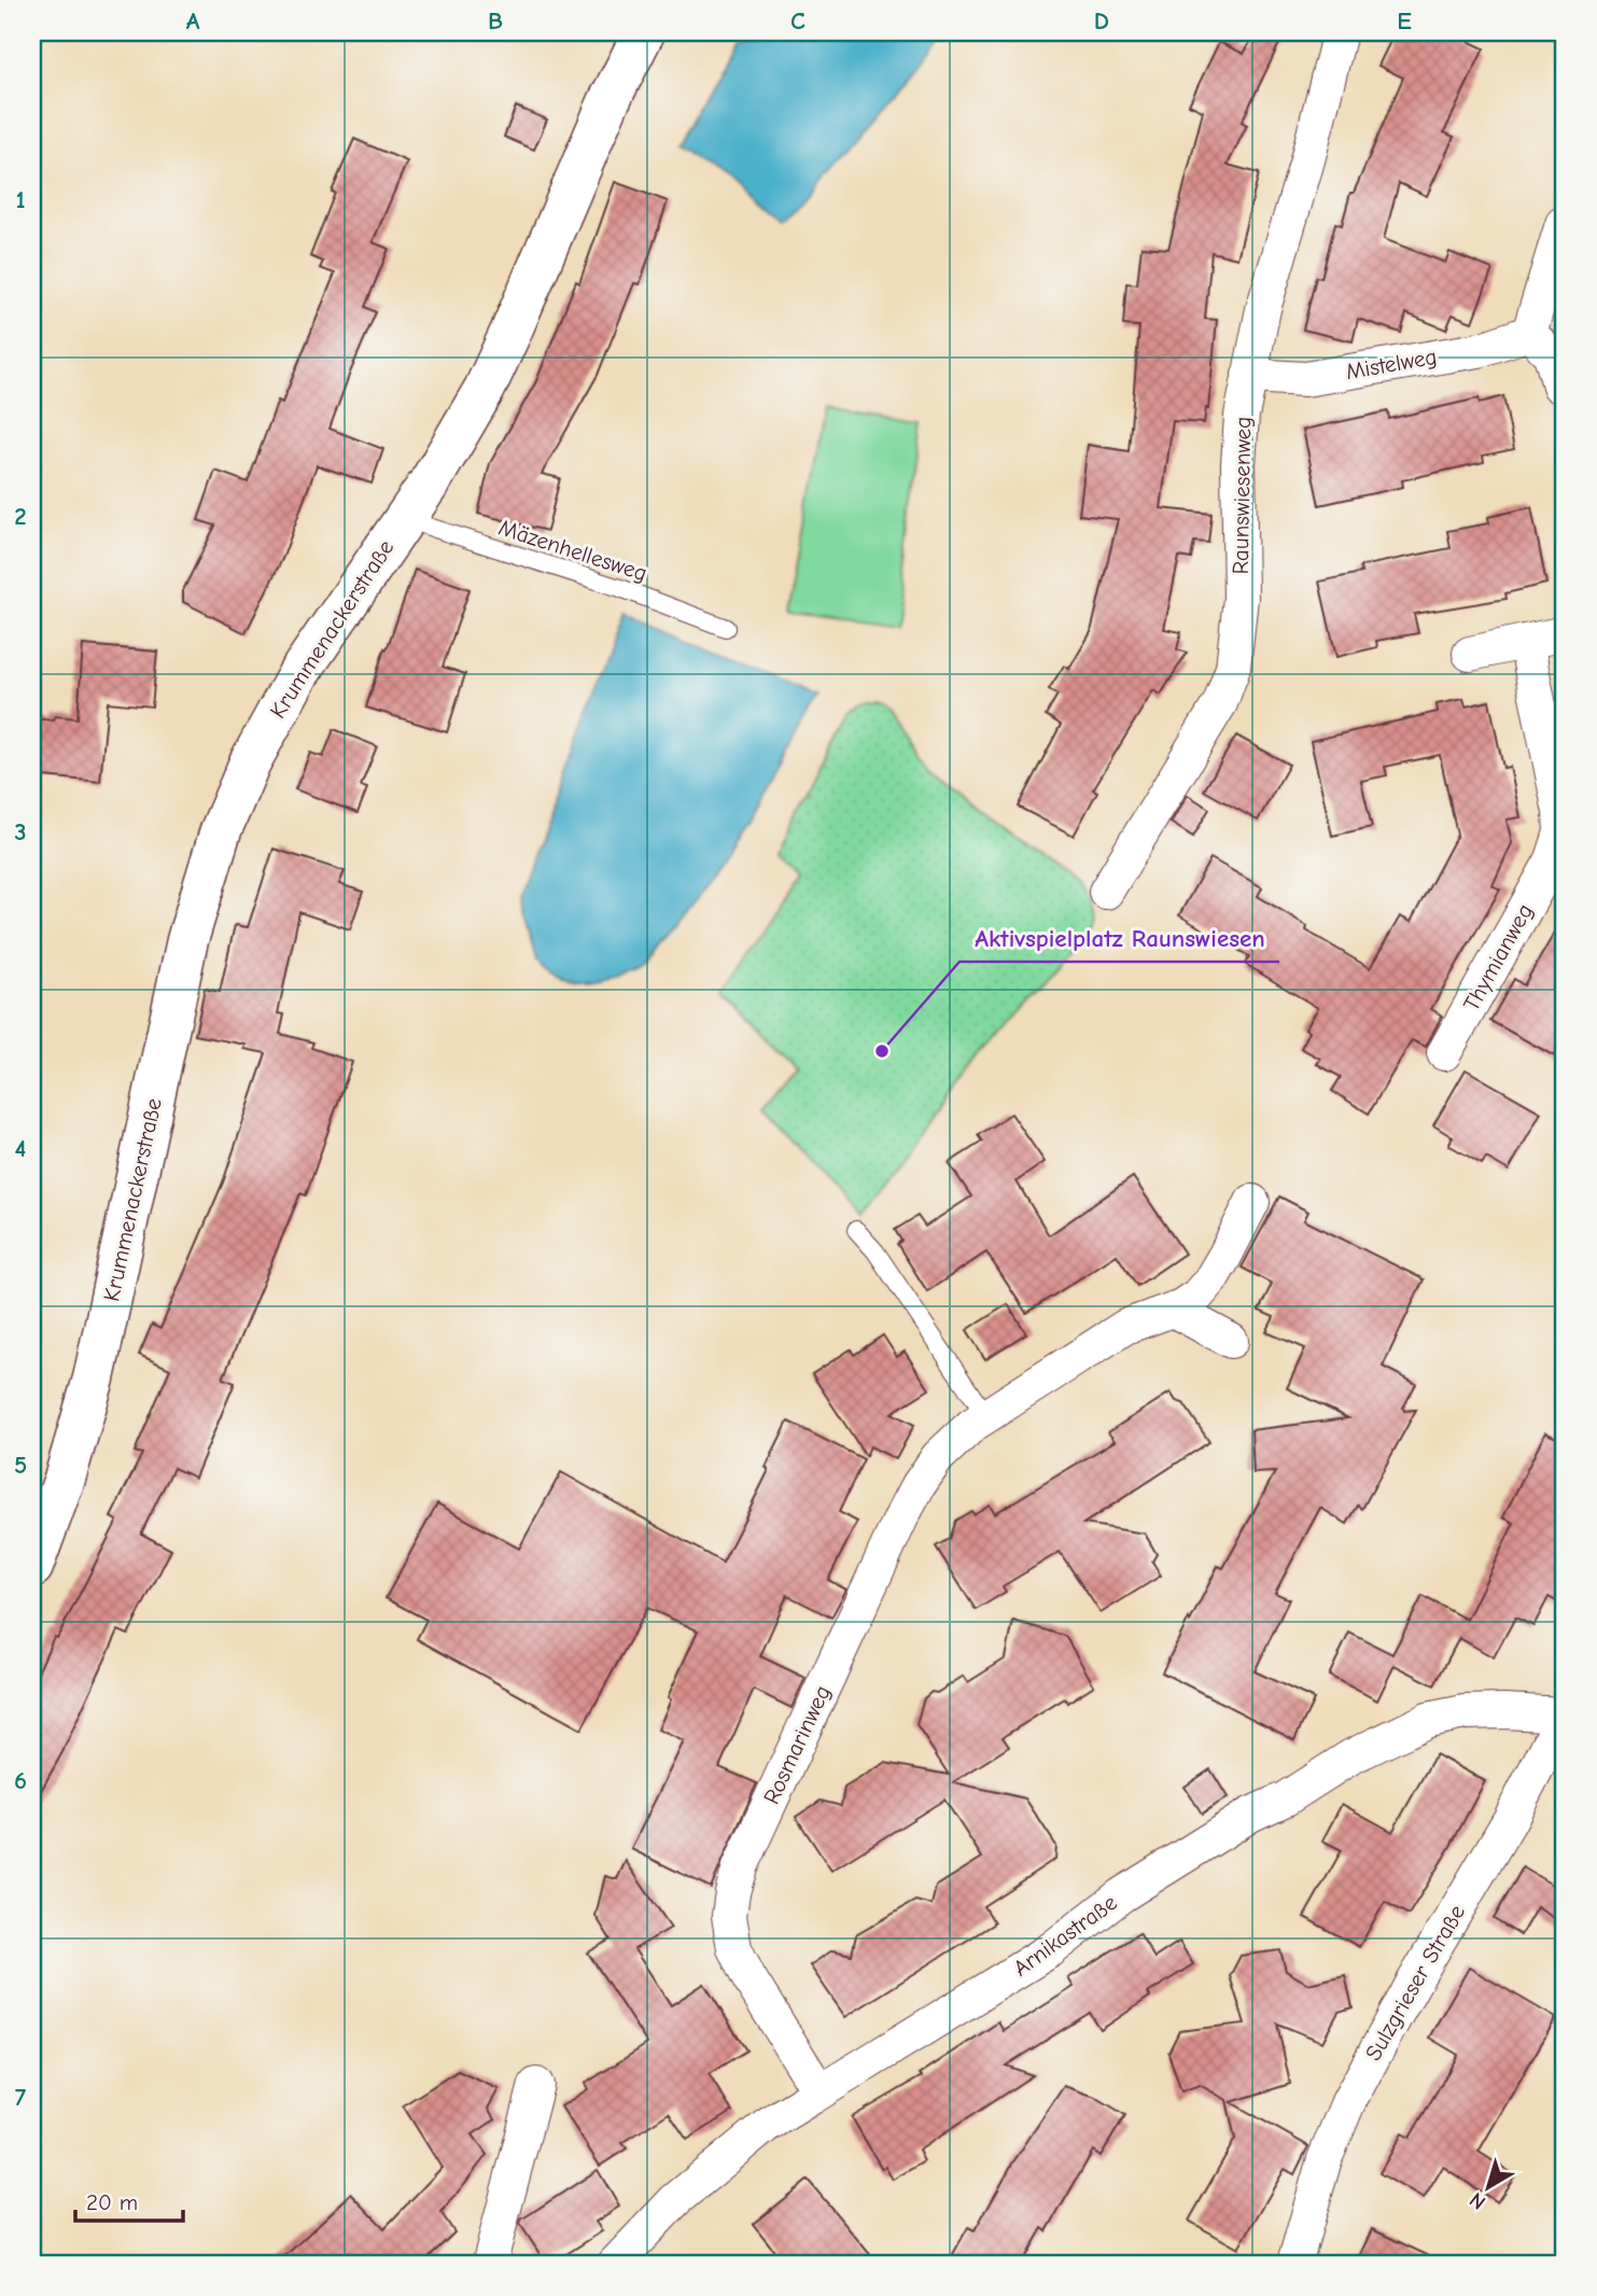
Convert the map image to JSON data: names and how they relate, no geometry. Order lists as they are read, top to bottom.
{
  "streets": {
    "main road": ["Krummenackerstraße"],
    "street": [
      "Mistelweg",
      "Raunswiesenweg",
      "Thymianweg",
      "Rosmarinweg",
      "Arnikastraße",
      "Sulzgrieser Straße"
    ],
    "lane": ["Mäzenhellesweg"]
  },
  "crossings": [
    ["Mistelweg", "Raunswiesenweg"],
    ["Mäzenhellesweg", "Krummenackerstraße"],
    ["Rosmarinweg", "Arnikastraße"],
    ["Arnikastraße", "Sulzgrieser Straße"]
  ],
  "places": ["Aktivspielplatz Raunswiesen"],
  "scale_bar": "20 m",
  "north": "bottom left",
  "grid": {
    "columns": [
      "A",
      "B",
      "C",
      "D",
      "E"
    ],
    "rows": [
      "1",
      "2",
      "3",
      "4",
      "5",
      "6",
      "7"
    ]
  }
}
